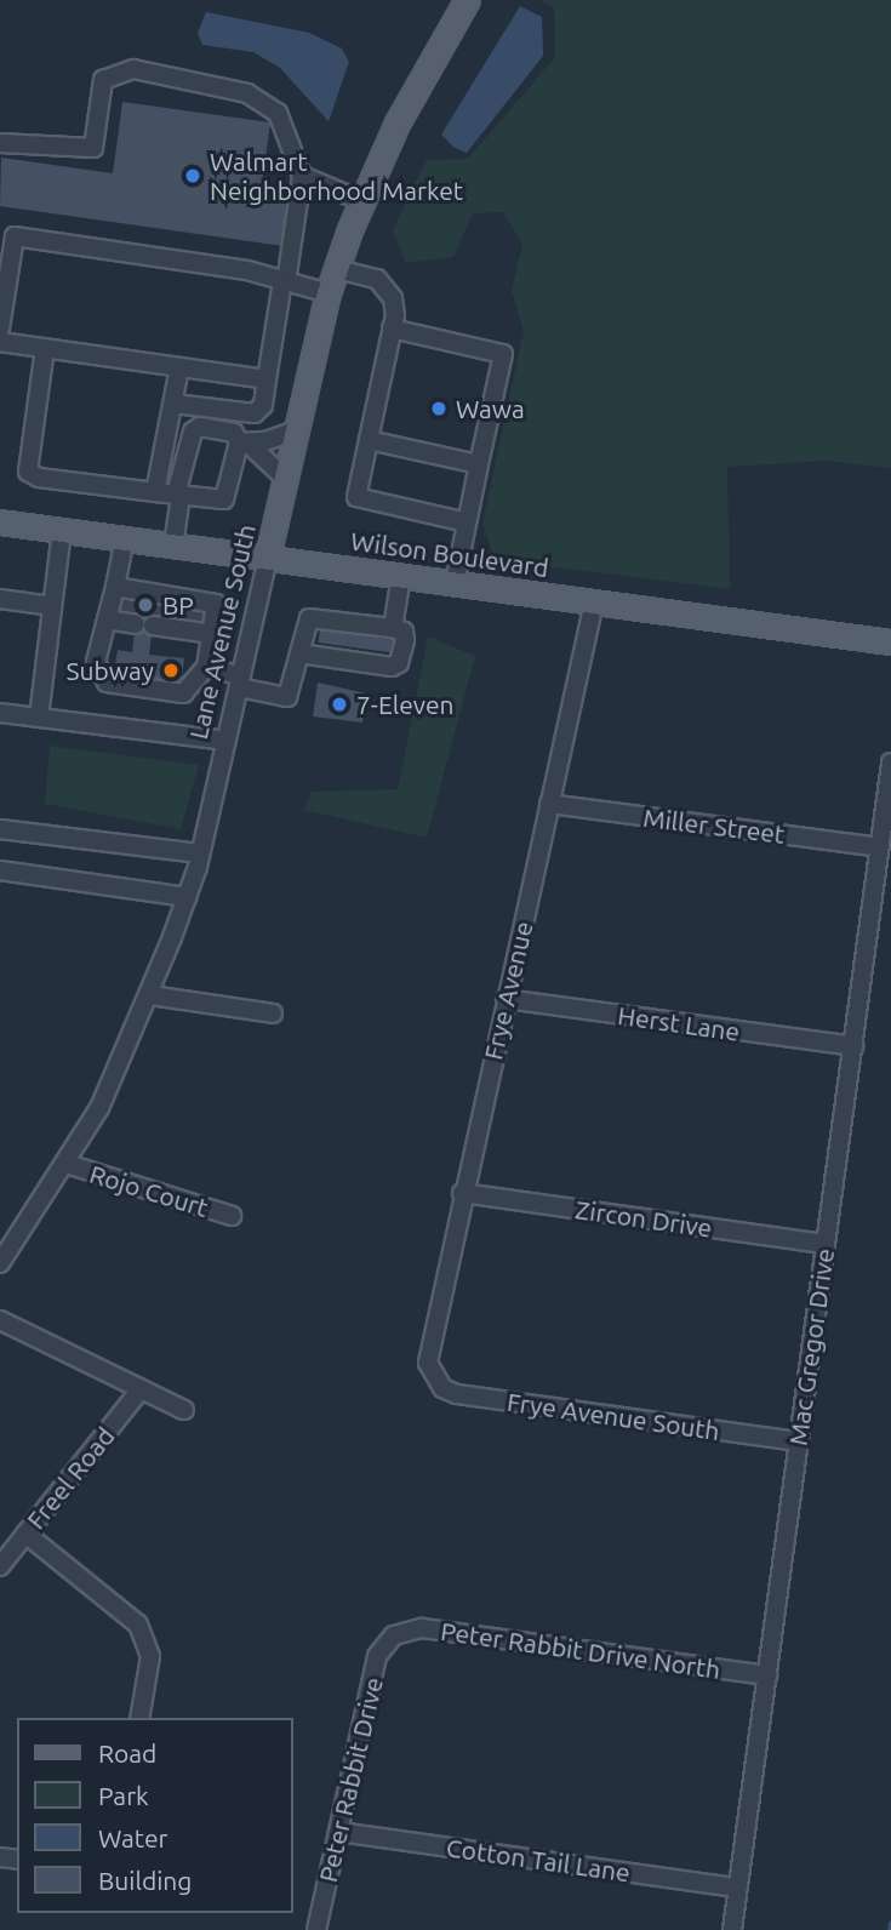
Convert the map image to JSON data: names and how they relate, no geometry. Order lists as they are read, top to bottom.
{
  "streets": {
    "main road": ["Wilson Boulevard", "Lane Avenue South"],
    "street": [
      "Miller Street",
      "Frye Avenue",
      "Herst Lane",
      "Rojo Court",
      "Zircon Drive",
      "Mac Gregor Drive",
      "Frye Avenue South",
      "Freel Road",
      "Peter Rabbit Drive North",
      "Peter Rabbit Drive",
      "Cotton Tail Lane"
    ]
  },
  "crossings": [
    ["Wilson Boulevard", "Lane Avenue South"],
    ["Wilson Boulevard", "Frye Avenue"],
    ["Lane Avenue South", "Rojo Court"],
    ["Miller Street", "Frye Avenue"],
    ["Miller Street", "Mac Gregor Drive"],
    ["Frye Avenue", "Herst Lane"],
    ["Frye Avenue", "Zircon Drive"],
    ["Frye Avenue", "Frye Avenue South"],
    ["Herst Lane", "Mac Gregor Drive"],
    ["Zircon Drive", "Mac Gregor Drive"],
    ["Mac Gregor Drive", "Frye Avenue South"],
    ["Mac Gregor Drive", "Peter Rabbit Drive North"],
    ["Mac Gregor Drive", "Cotton Tail Lane"],
    ["Peter Rabbit Drive North", "Peter Rabbit Drive"],
    ["Peter Rabbit Drive", "Cotton Tail Lane"]
  ],
  "places": [
    "Walmart Neighborhood Market",
    "Wawa",
    "BP",
    "Subway",
    "7-Eleven"
  ],
  "legend": [
    "Road",
    "Park",
    "Water",
    "Building"
  ]
}
